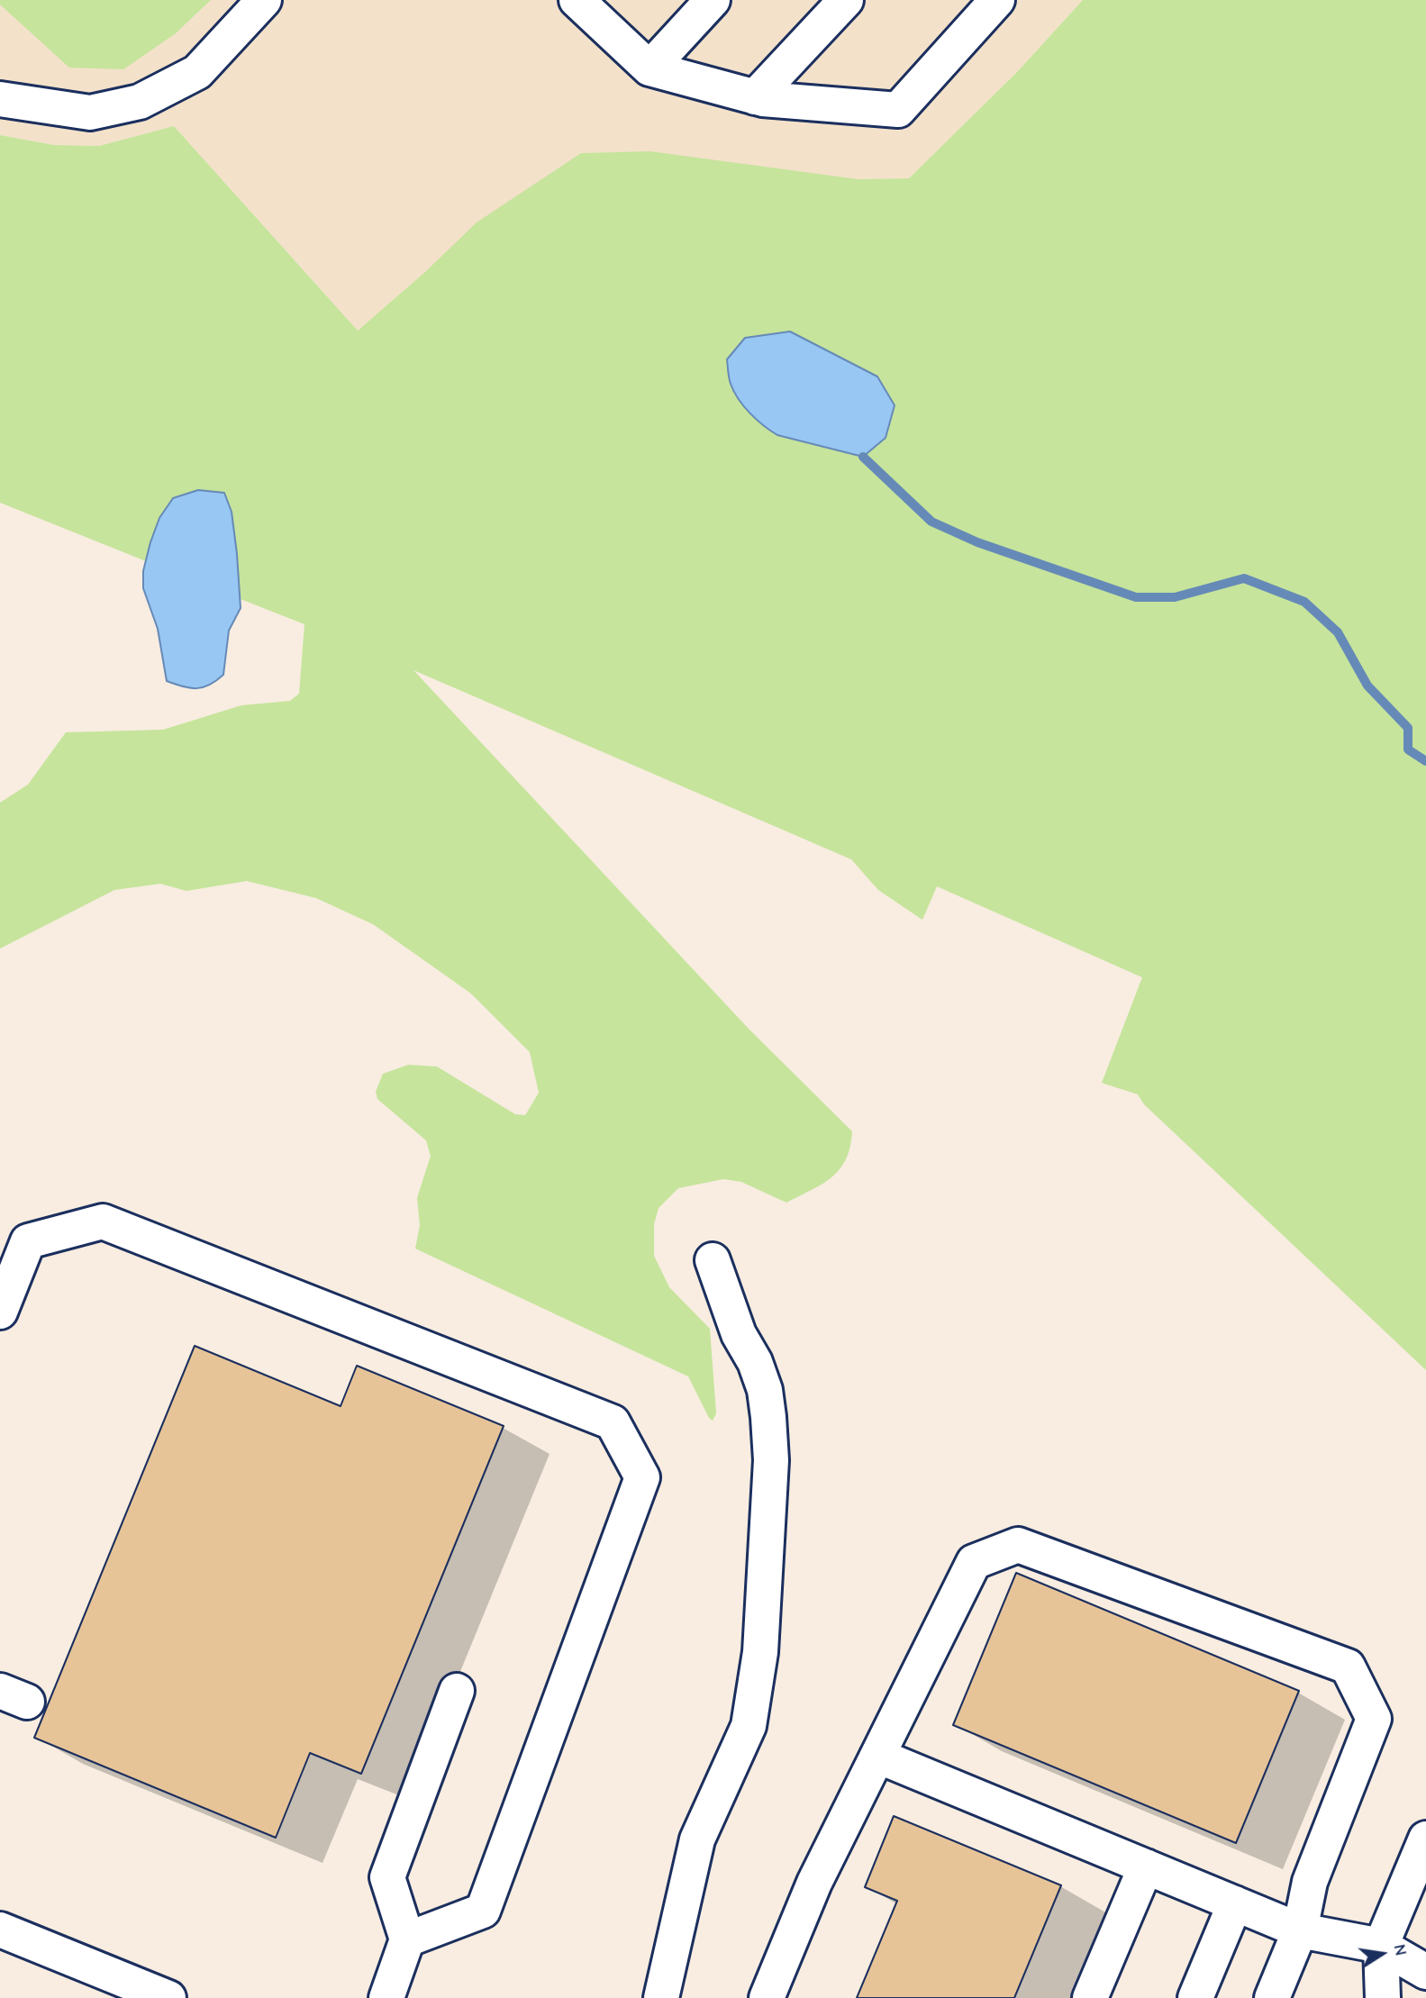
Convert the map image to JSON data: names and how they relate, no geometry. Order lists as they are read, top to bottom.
{
  "north": "right"
}
